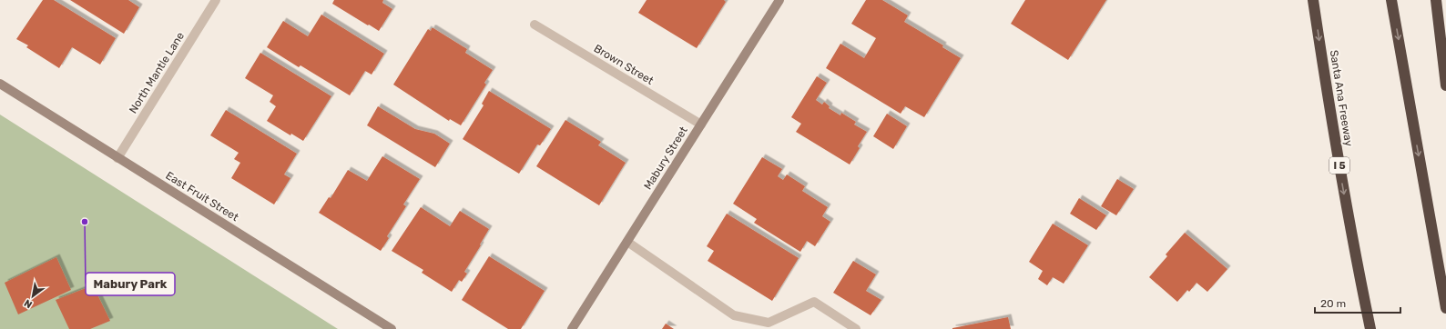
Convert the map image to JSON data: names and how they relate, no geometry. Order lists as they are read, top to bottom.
{
  "streets": {
    "highway": ["Santa Ana Freeway", "I 5"],
    "street": [
      "Brown Street",
      "North Mantle Lane",
      "Mabury Street",
      "East Fruit Street"
    ]
  },
  "crossings": [
    ["Brown Street", "Mabury Street"],
    ["North Mantle Lane", "East Fruit Street"]
  ],
  "places": ["Mabury Park"],
  "scale_bar": "20 m",
  "north": "bottom left"
}
